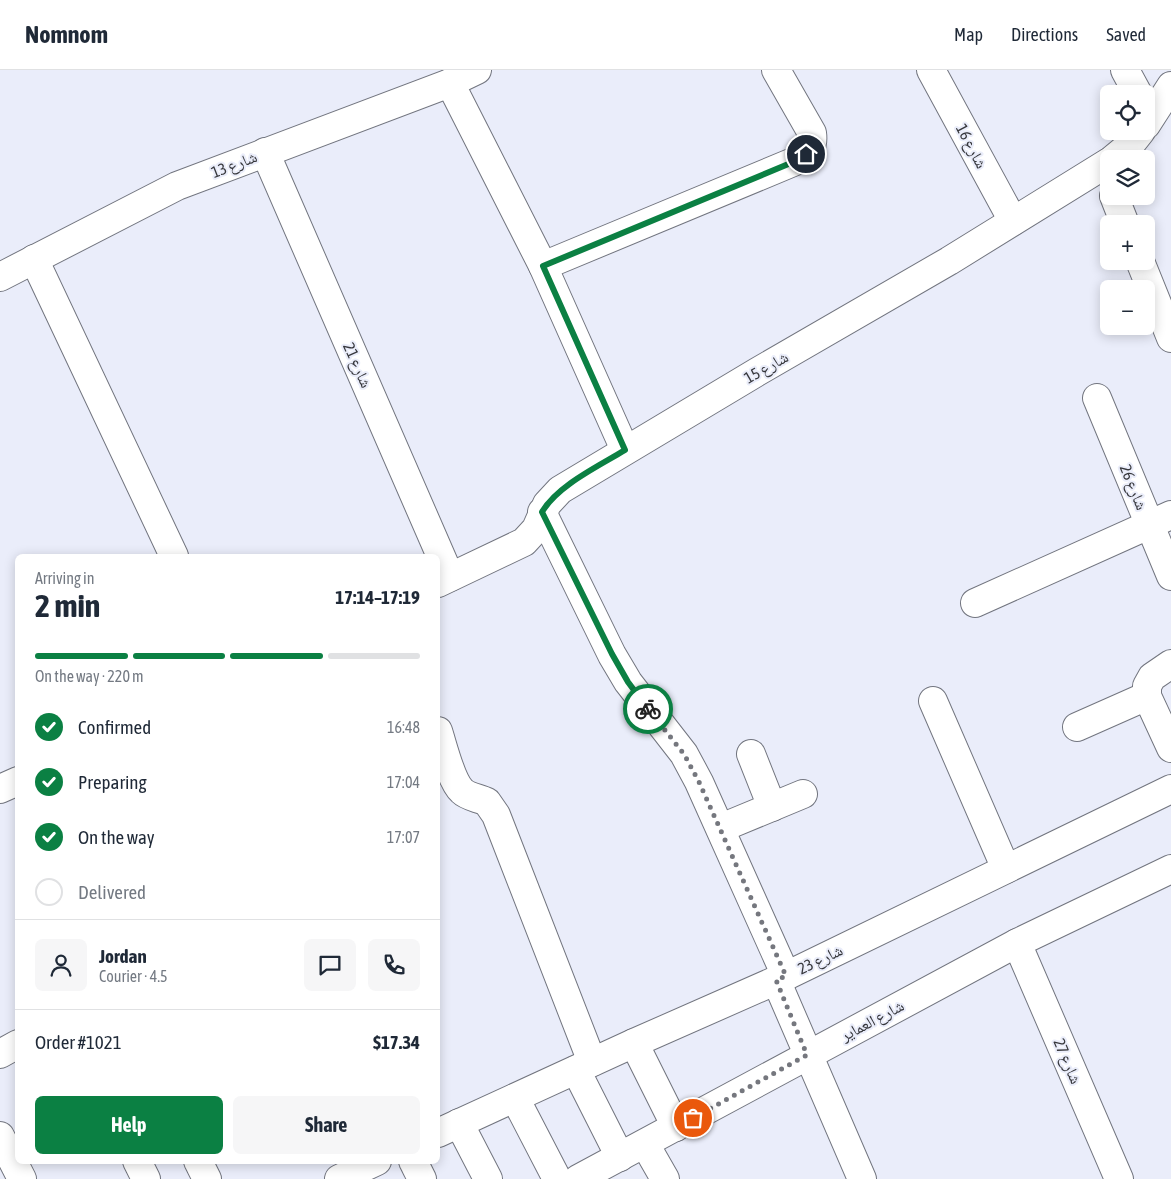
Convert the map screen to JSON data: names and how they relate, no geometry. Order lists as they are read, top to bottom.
{
  "streets": {
    "street": [
      "شارع 16",
      "شارع 13",
      "شارع 21",
      "شارع 15",
      "شارع 26",
      "شارع 23",
      "شارع العماير",
      "شارع 27"
    ]
  },
  "crossings": [
    ["شارع 16", "شارع 15"],
    ["شارع 13", "شارع 21"],
    ["شارع العماير", "شارع 27"]
  ],
  "page": {
    "header": "Nomnom",
    "nav": ["Map", "Directions", "Saved"],
    "map_buttons": ["+", "−"],
    "heading": ["2 min", "Arriving in", "17:14–17:19"],
    "panel": [
      "Jordan",
      "Courier · 4.5",
      "Order #1021",
      "$17.34"
    ],
    "bar": "On the way · 220 m",
    "list": [
      ["Confirmed", "16:48"],
      ["Preparing", "17:04"],
      ["On the way", "17:07"],
      "Delivered"
    ],
    "buttons": ["Help", "Share"]
  }
}
